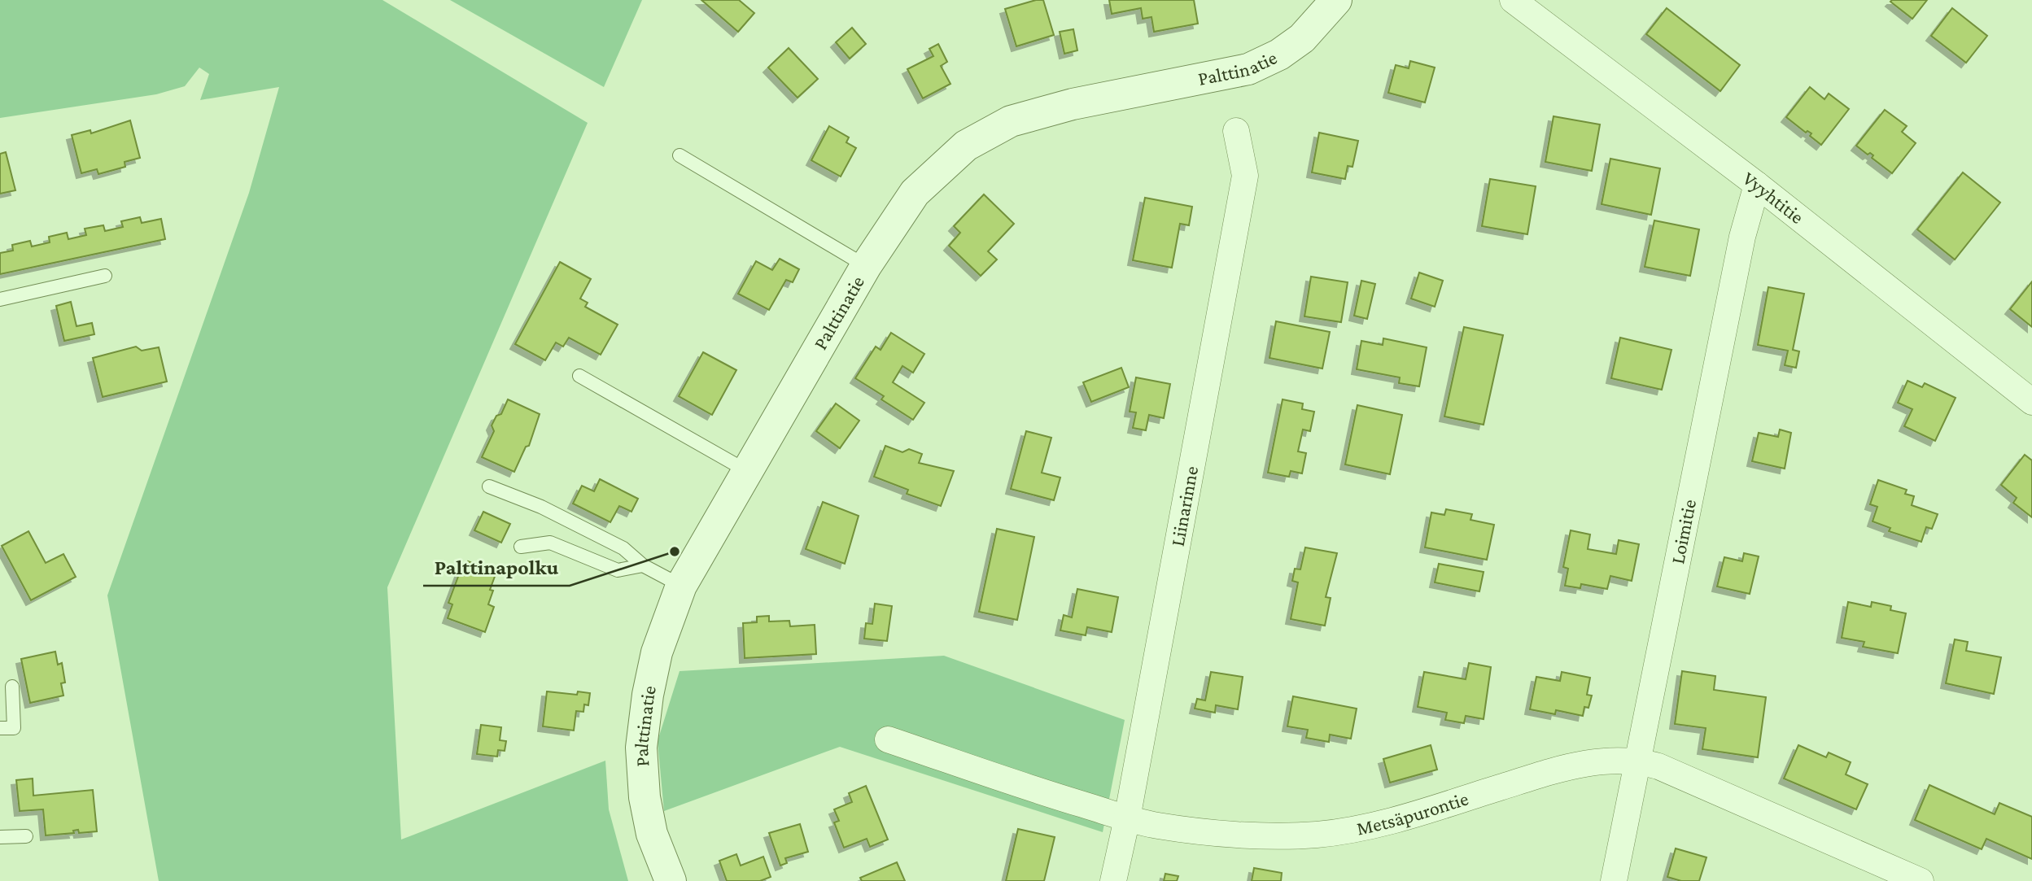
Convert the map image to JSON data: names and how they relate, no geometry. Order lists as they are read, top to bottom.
{
  "streets": {
    "street": [
      "Palttinatie",
      "Vyyhtitie",
      "Liinarinne",
      "Loimitie",
      "Metsäpurontie"
    ]
  },
  "crossings": [
    ["Vyyhtitie", "Loimitie"],
    ["Liinarinne", "Metsäpurontie"],
    ["Loimitie", "Metsäpurontie"]
  ],
  "places": ["Palttinapolku"]
}
